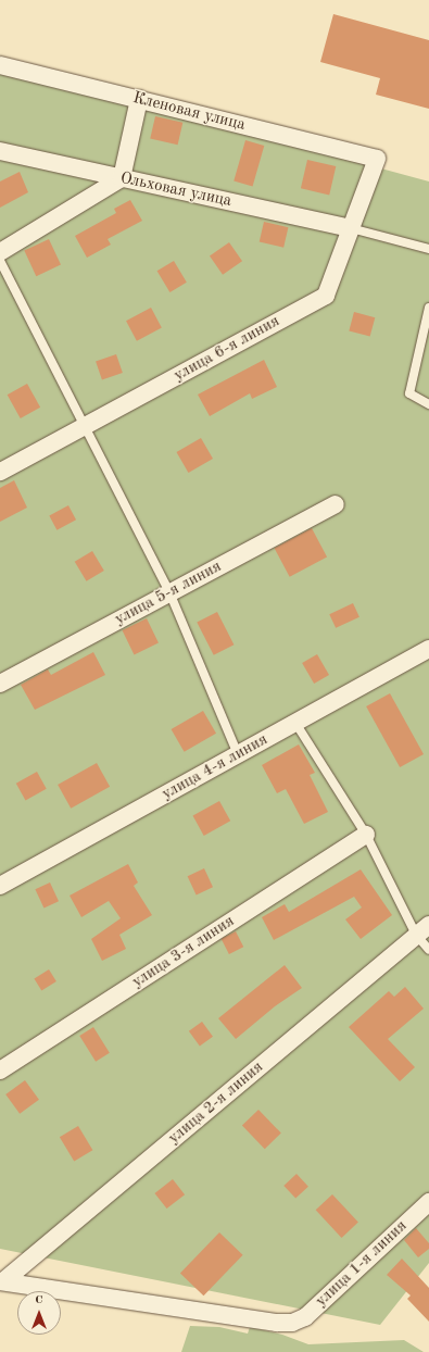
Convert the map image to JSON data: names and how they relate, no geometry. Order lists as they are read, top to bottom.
{
  "streets": {
    "street": [
      "Кленовая улица",
      "Ольховая улица",
      "улица 6-я линия",
      "улица 5-я линия",
      "улица 4-я линия",
      "улица 3-я линия",
      "улица 2-я линия",
      "улица 1-я линия"
    ]
  },
  "crossings": [
    ["Кленовая улица", "улица 6-я линия"],
    ["Ольховая улица", "улица 6-я линия"],
    ["улица 2-я линия", "улица 1-я линия"]
  ],
  "north": "top"
}
